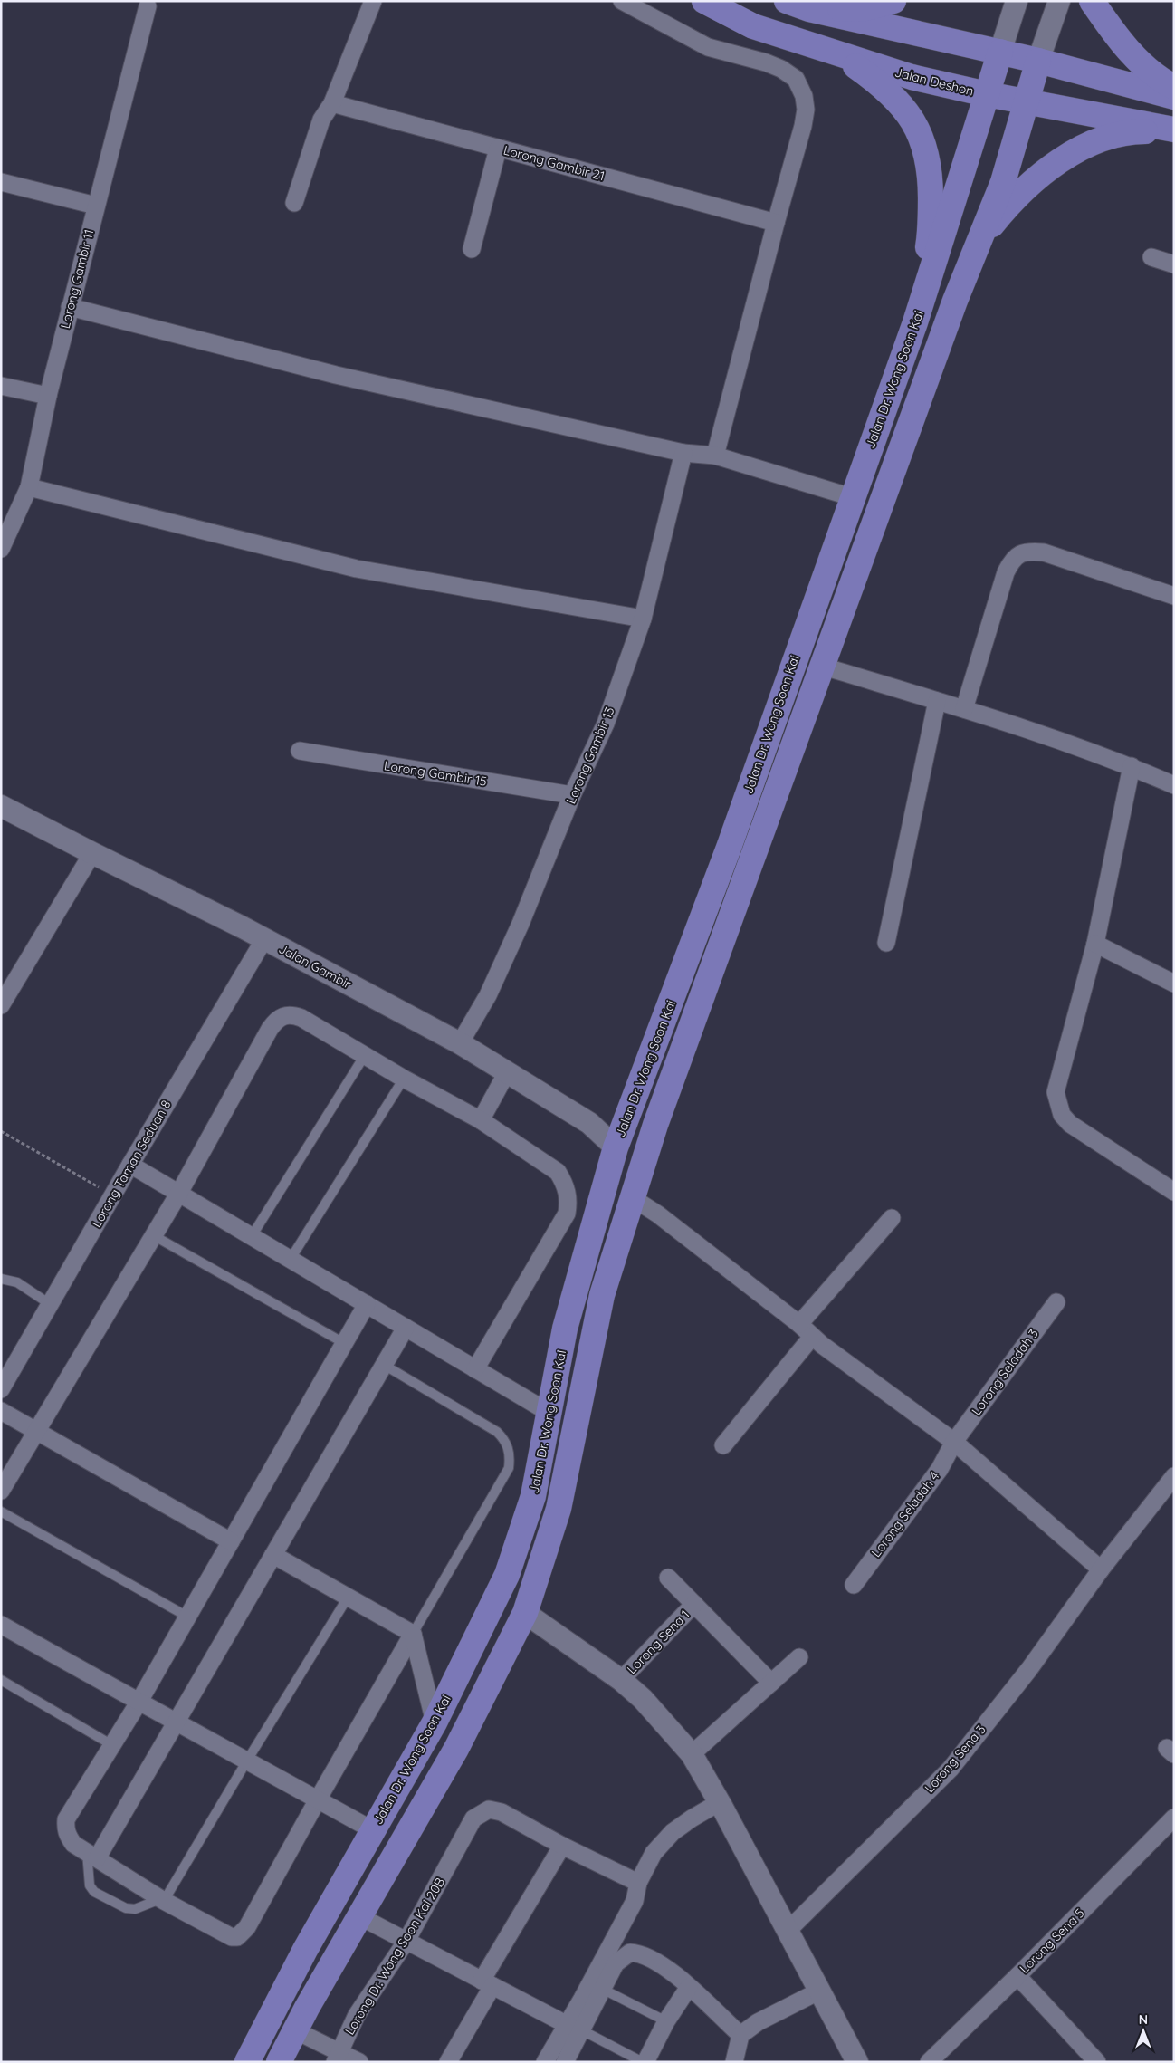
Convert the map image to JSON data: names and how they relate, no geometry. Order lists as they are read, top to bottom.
{
  "streets": {
    "main road": ["Jalan Deshon", "Jalan Dr. Wong Soon Kai"],
    "street": [
      "Lorong Gambir 21",
      "Lorong Gambir 11",
      "Lorong Gambir 13",
      "Lorong Gambir 15",
      "Jalan Gambir",
      "Lorong Taman Seduan 8",
      "Lorong Seladah 3",
      "Lorong Seladah 4",
      "Lorong Sena 1",
      "Lorong Sena 3",
      "Lorong Sena 5",
      "Lorong Dr. Wong Soon Kai 20B"
    ]
  },
  "crossings": [
    ["Jalan Deshon", "Jalan Dr. Wong Soon Kai"],
    ["Jalan Dr. Wong Soon Kai", "Jalan Gambir"],
    ["Lorong Gambir 13", "Lorong Gambir 15"],
    ["Lorong Gambir 13", "Jalan Gambir"],
    ["Jalan Gambir", "Lorong Taman Seduan 8"],
    ["Lorong Seladah 3", "Lorong Seladah 4"]
  ],
  "north": "top"
}
